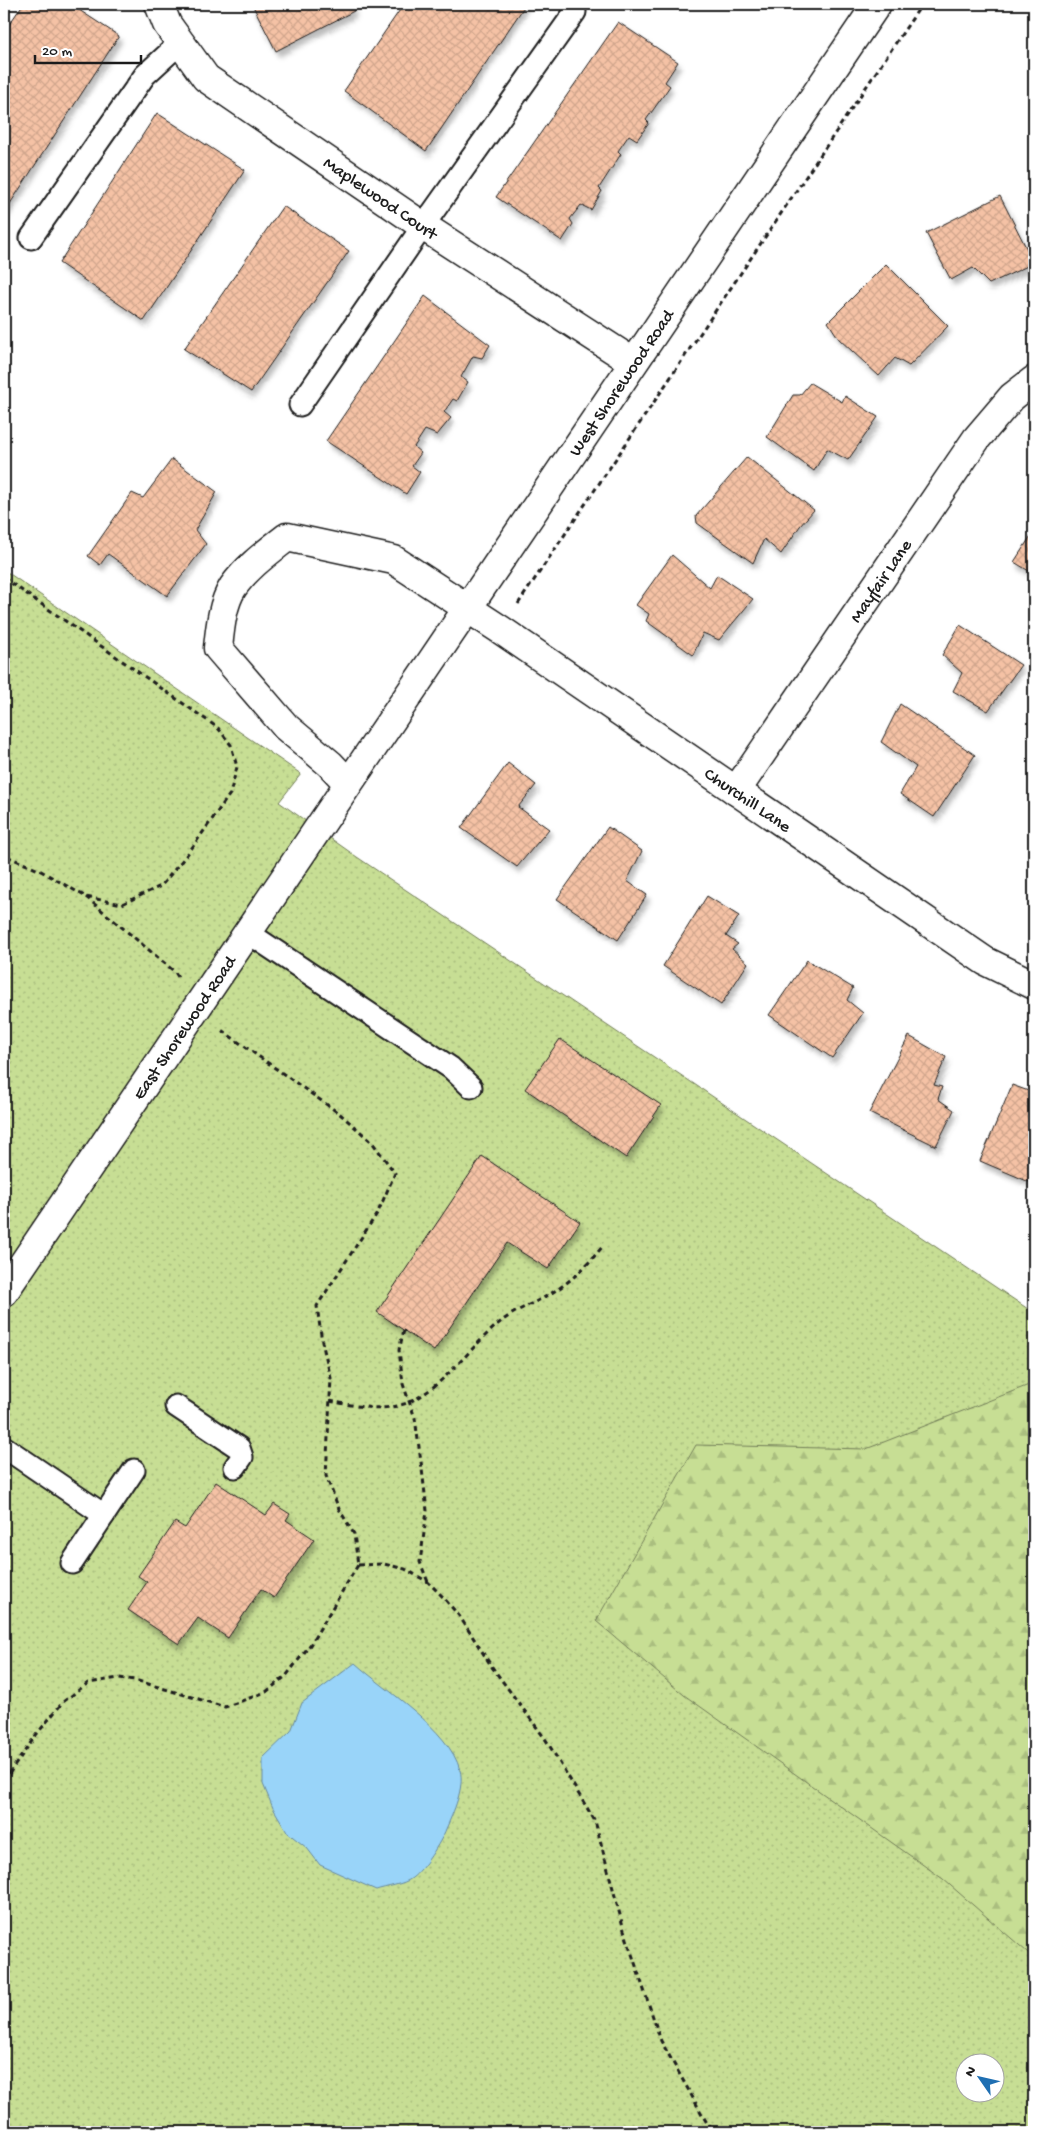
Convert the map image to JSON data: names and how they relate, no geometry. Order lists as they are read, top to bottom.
{
  "streets": {
    "street": [
      "Maplewood Court",
      "West Shorewood Road",
      "Mayfair Lane",
      "Churchill Lane",
      "East Shorewood Road"
    ]
  },
  "crossings": [
    ["Maplewood Court", "West Shorewood Road"],
    ["West Shorewood Road", "Churchill Lane"],
    ["West Shorewood Road", "East Shorewood Road"],
    ["Mayfair Lane", "Churchill Lane"],
    ["Churchill Lane", "East Shorewood Road"]
  ],
  "scale_bar": "20 m",
  "north": "top left"
}
